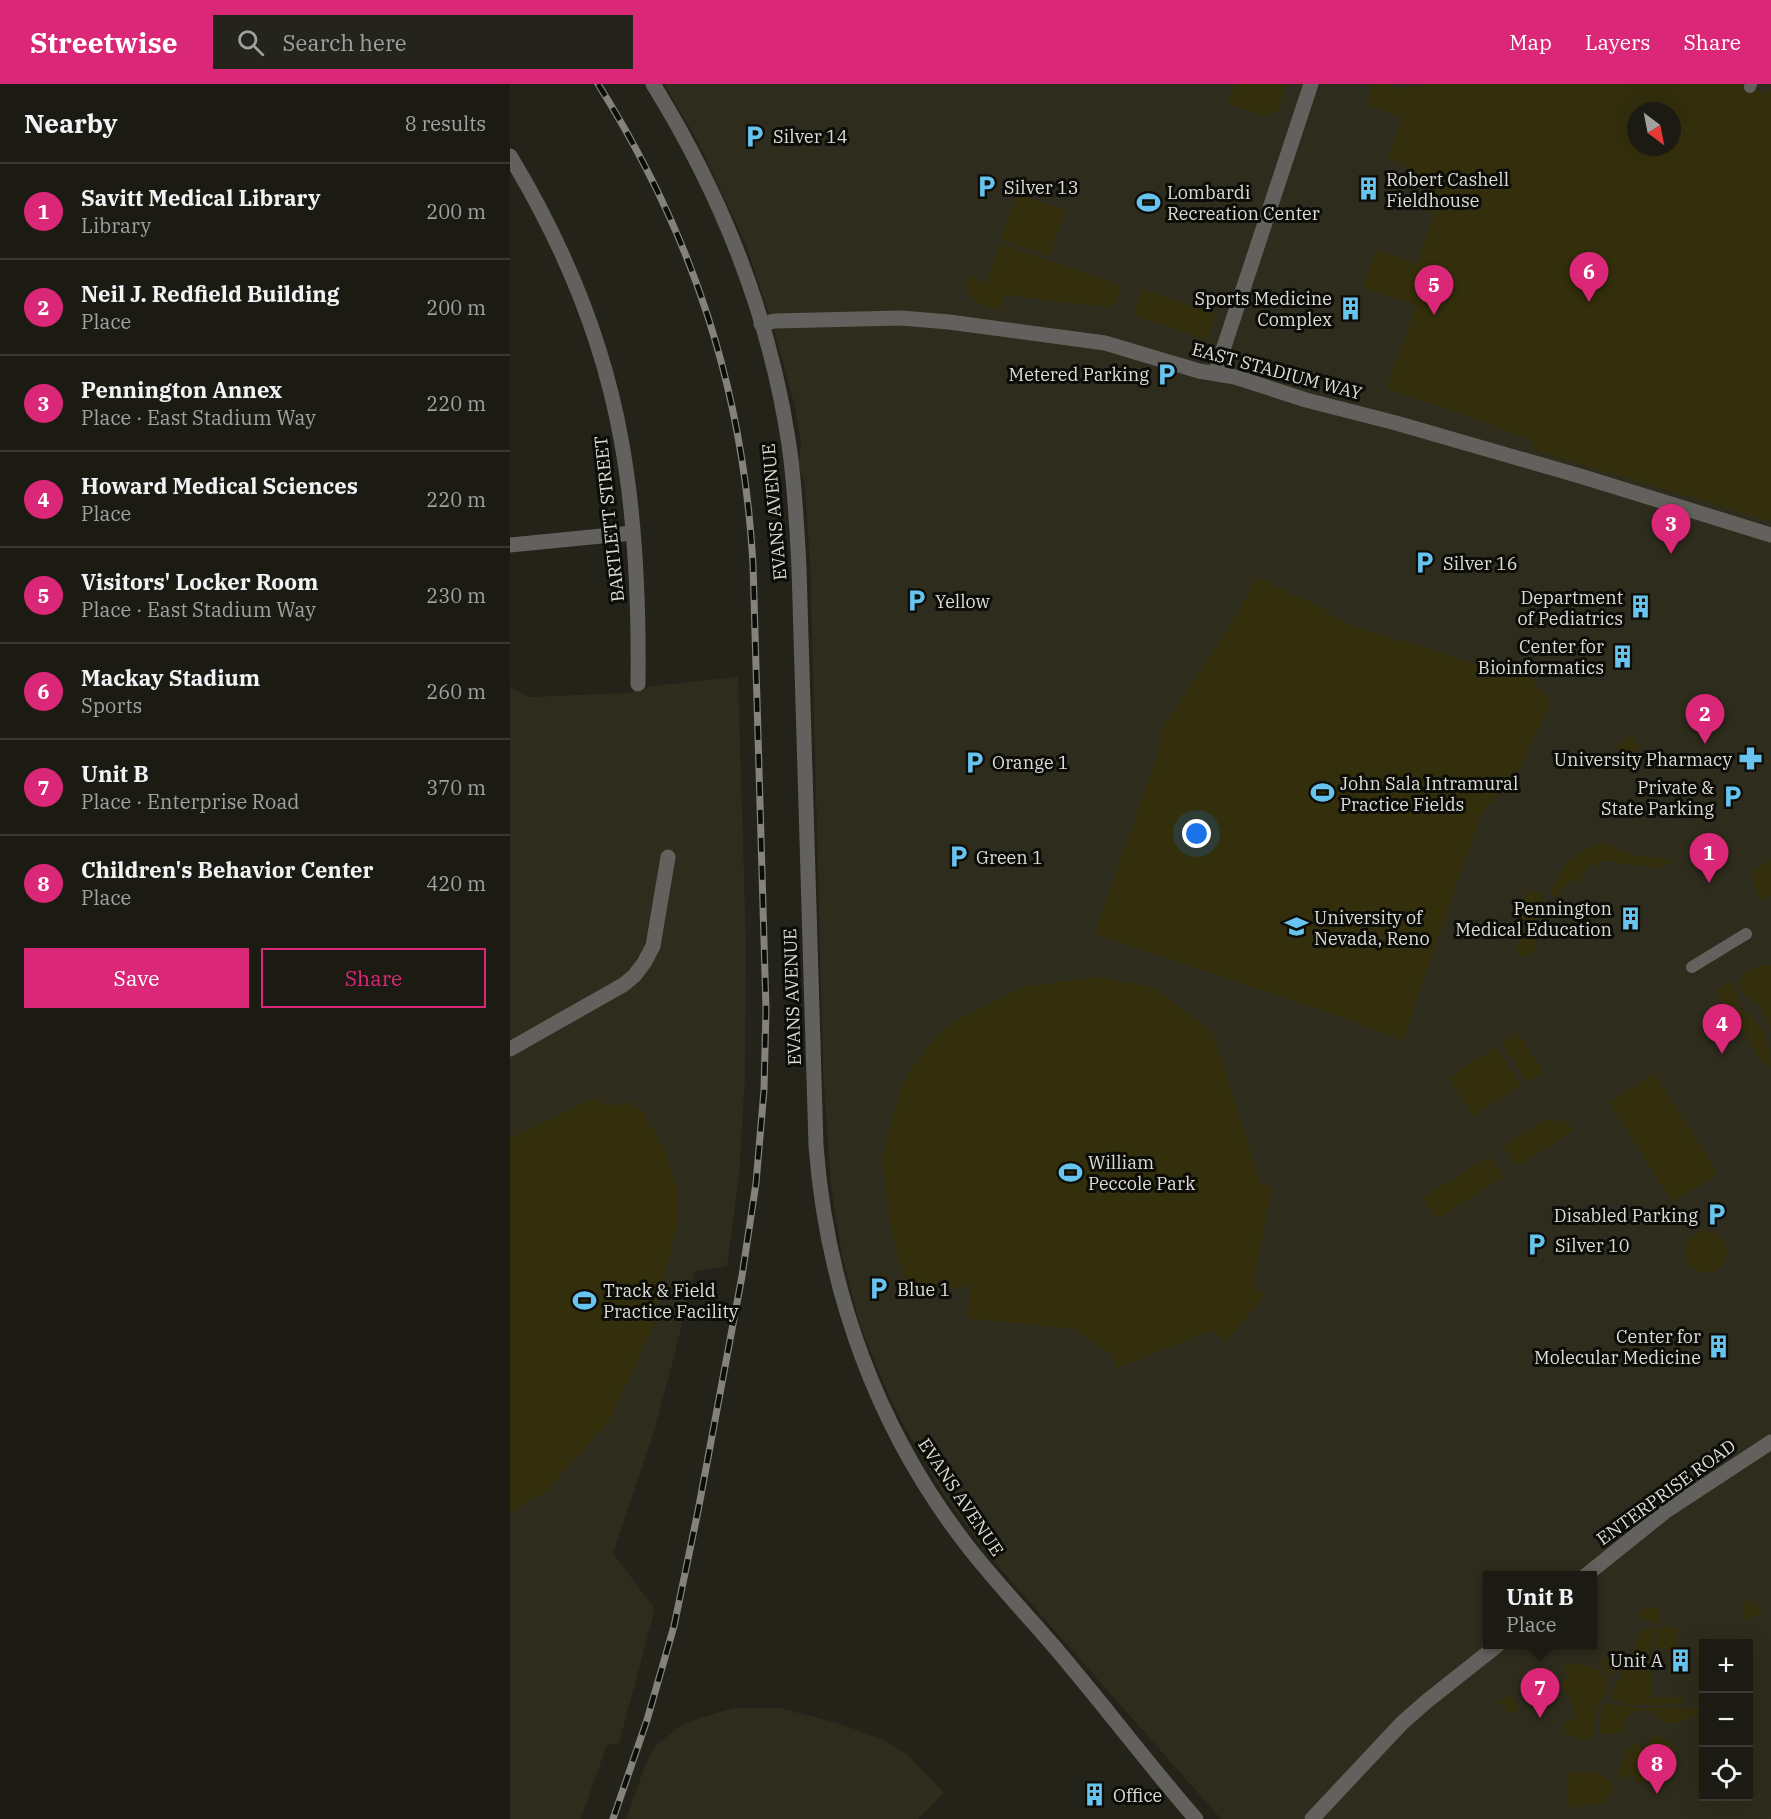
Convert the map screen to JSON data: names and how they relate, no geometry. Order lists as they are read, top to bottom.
{
  "streets": {
    "street": [
      "EAST STADIUM WAY",
      "EVANS AVENUE",
      "BARTLETT STREET",
      "ENTERPRISE ROAD"
    ]
  },
  "crossings": [
    ["EAST STADIUM WAY", "EVANS AVENUE"]
  ],
  "places": {
    "parking": [
      "Silver 14",
      "Silver 13",
      "Metered Parking",
      "Silver 16",
      "Yellow",
      "Orange 1",
      "Private & State Parking",
      "Green 1",
      "Disabled Parking",
      "Silver 10",
      "Blue 1"
    ],
    "building": [
      "Robert Cashell Fieldhouse",
      "Sports Medicine Complex",
      "Department of Pediatrics",
      "Center for Bioinformatics",
      "Pennington Medical Education",
      "Center for Molecular Medicine",
      "Unit A",
      "Office"
    ],
    "sports": [
      "Lombardi Recreation Center",
      "John Sala Intramural Practice Fields",
      "William Peccole Park",
      "Track & Field Practice Facility"
    ],
    "pharmacy": ["University Pharmacy"],
    "school or university": ["University of Nevada, Reno"]
  },
  "north": "bottom right",
  "page": {
    "header": "Streetwise",
    "search": "Search here",
    "nav": ["Map", "Layers", "Share"],
    "heading": ["Nearby", "8 results"],
    "list": [
      {
        "mark": "1",
        "name": "Savitt Medical Library",
        "note": "Library",
        "value": "200 m"
      },
      {
        "mark": "2",
        "name": "Neil J. Redfield Building",
        "note": "Place",
        "value": "200 m"
      },
      {
        "mark": "3",
        "name": "Pennington Annex",
        "note": "Place · East Stadium Way",
        "value": "220 m"
      },
      {
        "mark": "4",
        "name": "Howard Medical Sciences",
        "note": "Place",
        "value": "220 m"
      },
      {
        "mark": "5",
        "name": "Visitors' Locker Room",
        "note": "Place · East Stadium Way",
        "value": "230 m"
      },
      {
        "mark": "6",
        "name": "Mackay Stadium",
        "note": "Sports",
        "value": "260 m"
      },
      {
        "mark": "7",
        "name": "Unit B",
        "note": "Place · Enterprise Road",
        "value": "370 m"
      },
      {
        "mark": "8",
        "name": "Children's Behavior Center",
        "note": "Place",
        "value": "420 m"
      }
    ],
    "pins": [
      "6",
      "5",
      "3",
      "2",
      "1",
      "4",
      "7",
      "8"
    ],
    "buttons": ["Save", "Share"],
    "popup": ["Unit B", "Place"],
    "map_buttons": ["+", "−"]
  }
}
